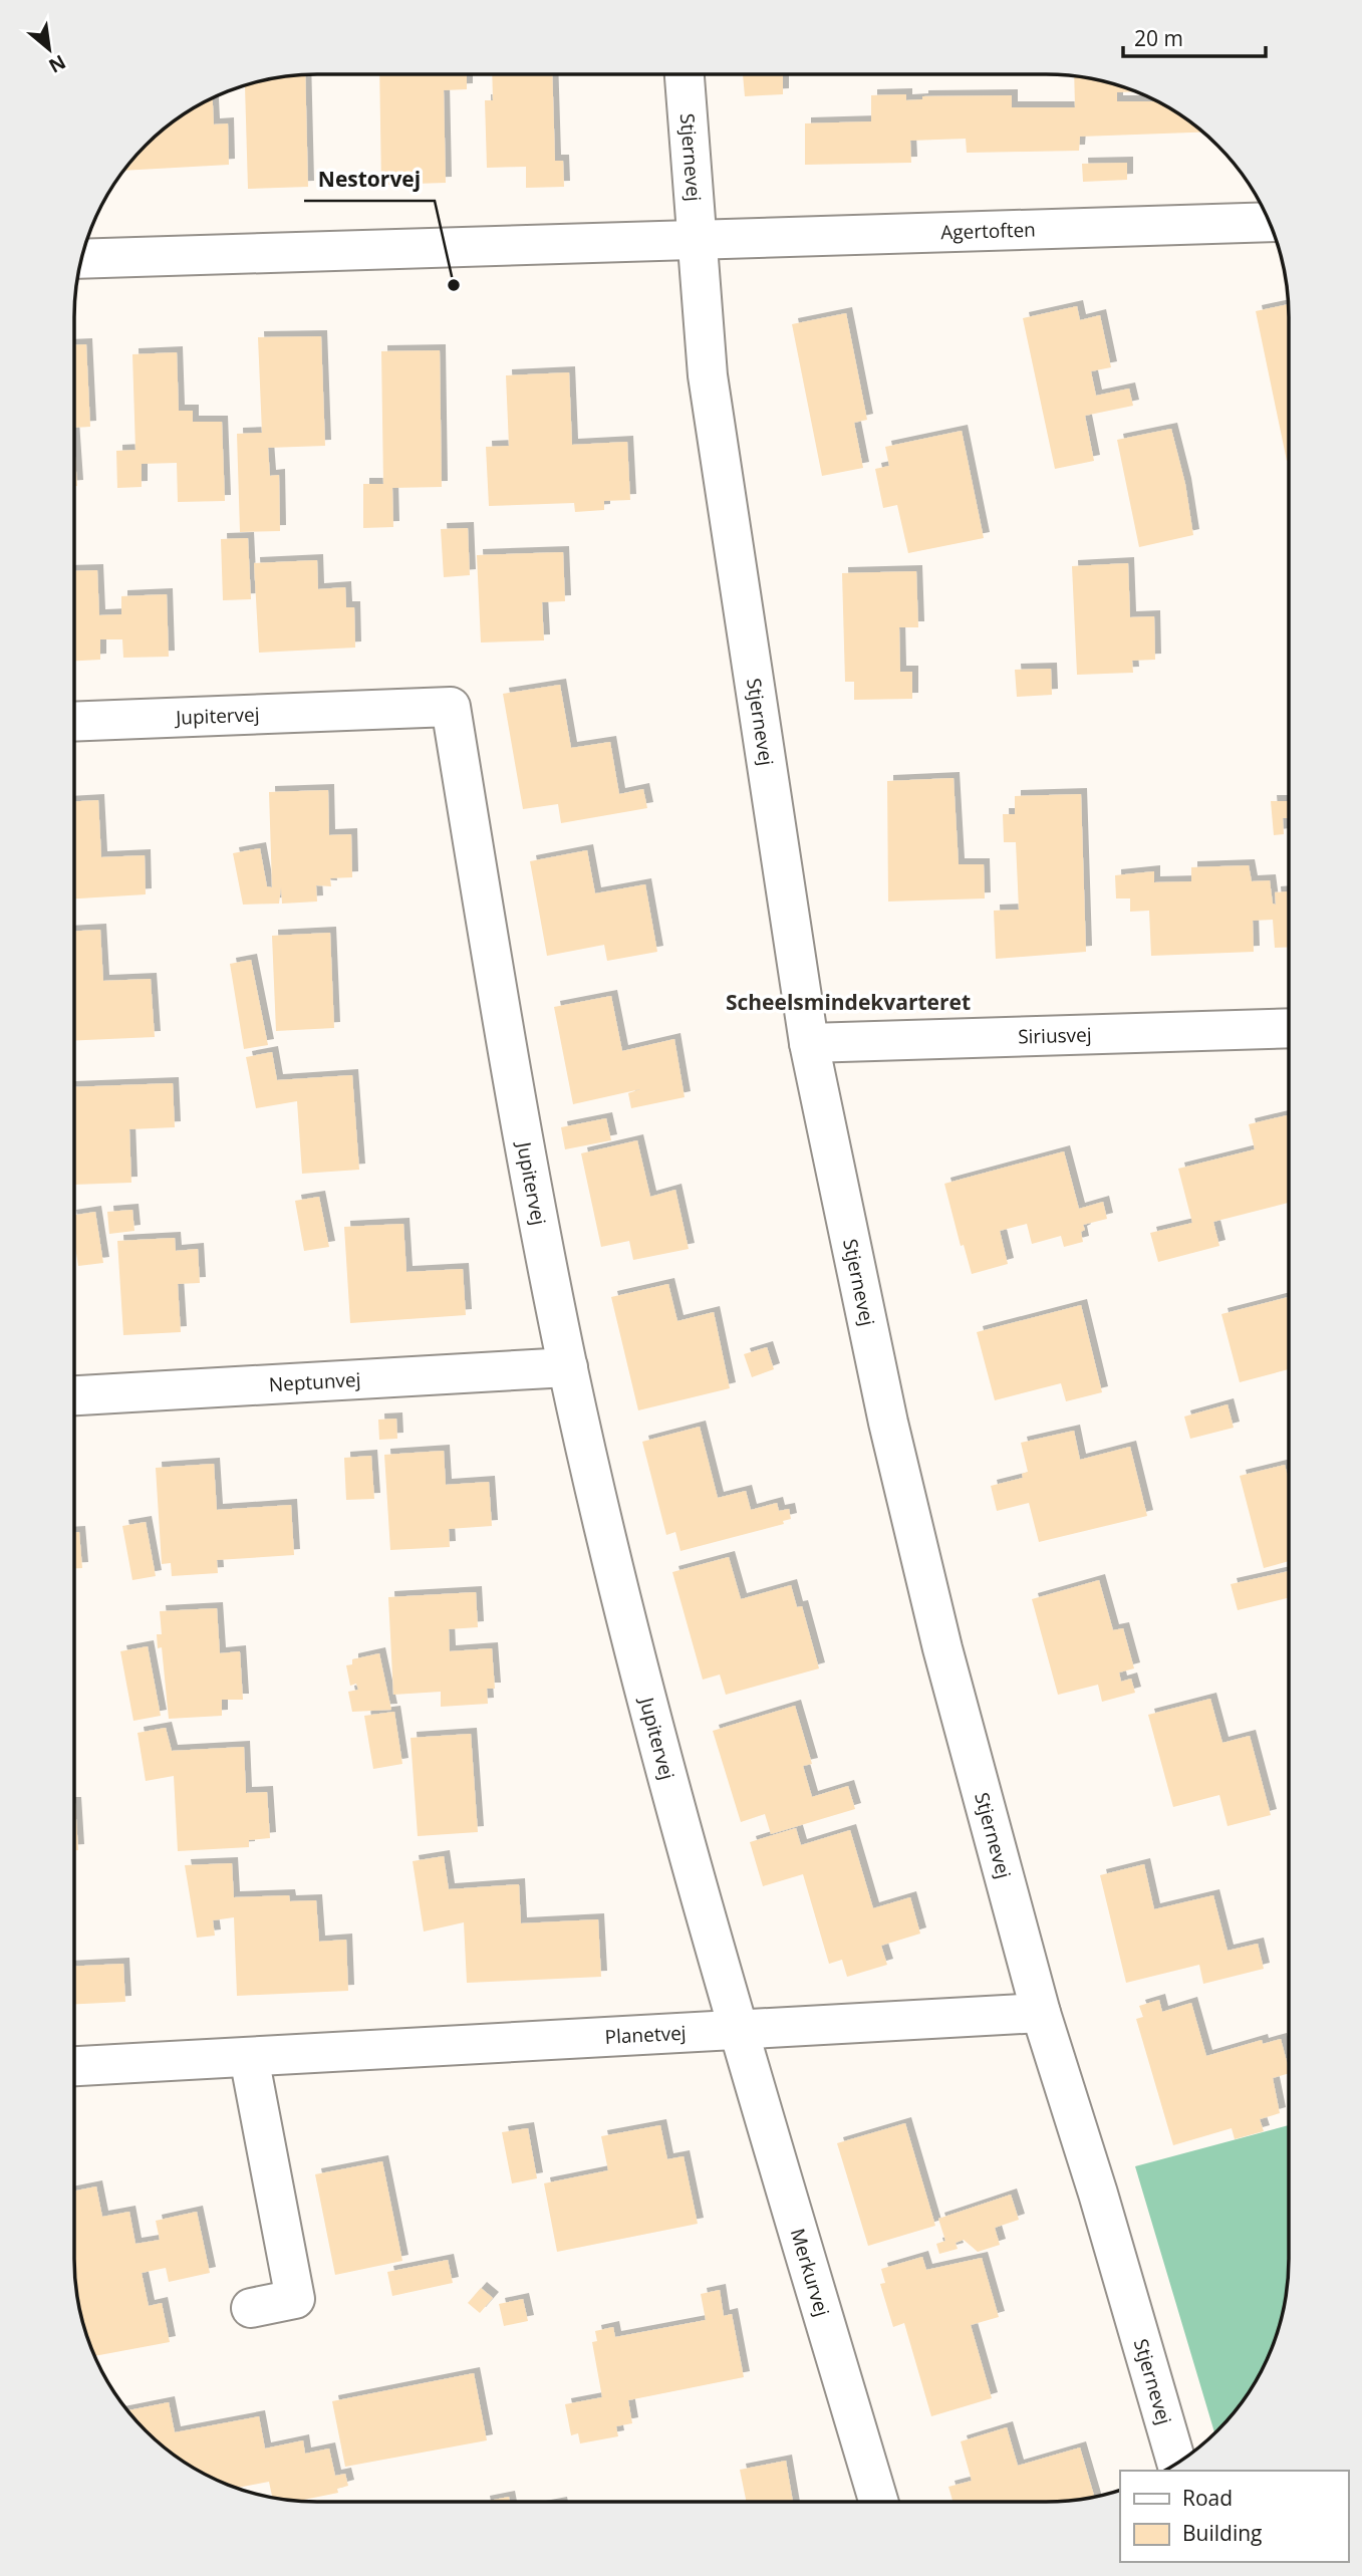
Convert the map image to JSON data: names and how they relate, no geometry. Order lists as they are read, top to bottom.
{
  "streets": {
    "street": [
      "Stjernevej",
      "Agertoften",
      "Jupitervej",
      "Siriusvej",
      "Neptunvej",
      "Planetvej",
      "Merkurvej"
    ]
  },
  "crossings": [
    ["Stjernevej", "Agertoften"],
    ["Stjernevej", "Siriusvej"],
    ["Stjernevej", "Planetvej"],
    ["Jupitervej", "Neptunvej"],
    ["Jupitervej", "Planetvej"],
    ["Jupitervej", "Merkurvej"],
    ["Planetvej", "Merkurvej"]
  ],
  "districts": ["Scheelsmindekvarteret"],
  "places": ["Nestorvej"],
  "legend": ["Road", "Building"],
  "scale_bar": "20 m",
  "north": "bottom right"
}
